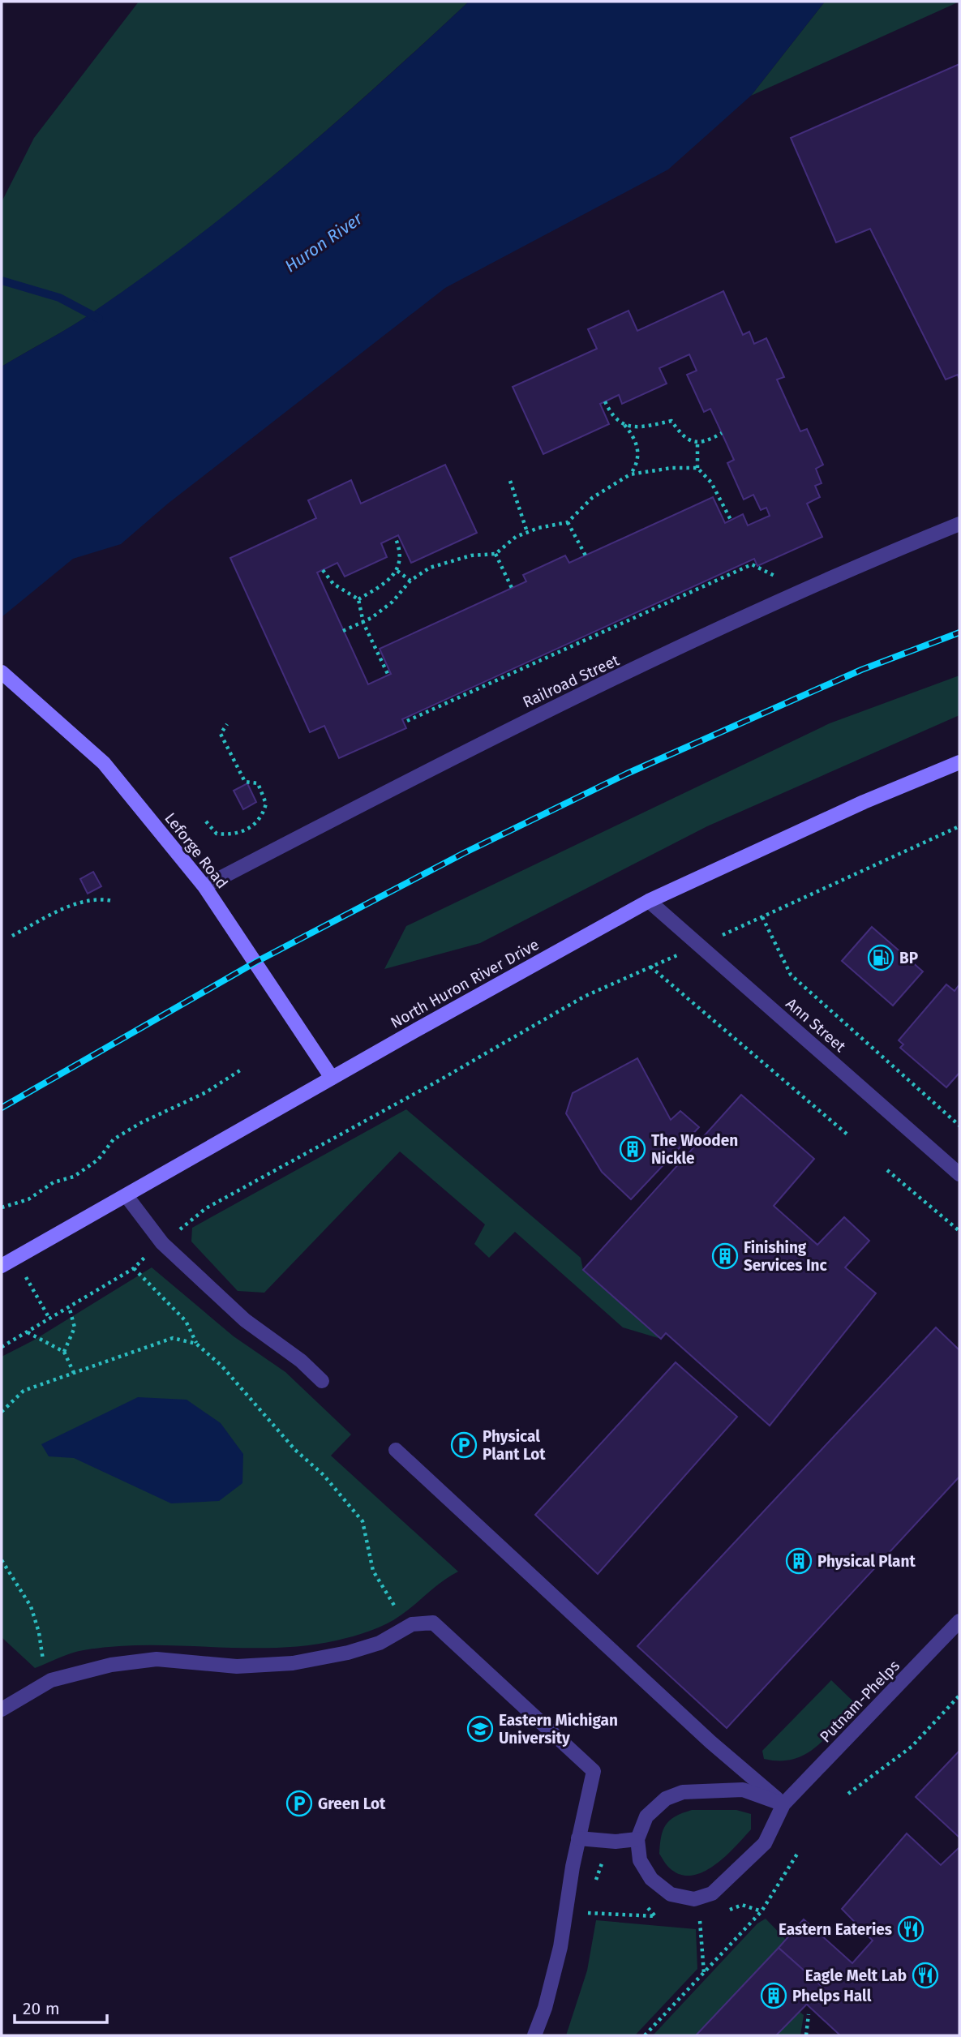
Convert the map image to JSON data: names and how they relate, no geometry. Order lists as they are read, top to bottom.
{
  "streets": {
    "main road": ["Leforge Road", "North Huron River Drive"],
    "street": ["Railroad Street", "Ann Street", "Putnam-Phelps"]
  },
  "crossings": [
    ["Railroad Street", "Leforge Road"],
    ["Leforge Road", "North Huron River Drive"],
    ["North Huron River Drive", "Ann Street"]
  ],
  "water": ["Huron River"],
  "places": {
    "fuel station": ["BP"],
    "building": [
      "The Wooden Nickle",
      "Finishing Services Inc",
      "Physical Plant",
      "Phelps Hall"
    ],
    "parking": ["Physical Plant Lot", "Green Lot"],
    "school or university": ["Eastern Michigan University"],
    "restaurant": ["Eastern Eateries", "Eagle Melt Lab"]
  },
  "scale_bar": "20 m"
}
